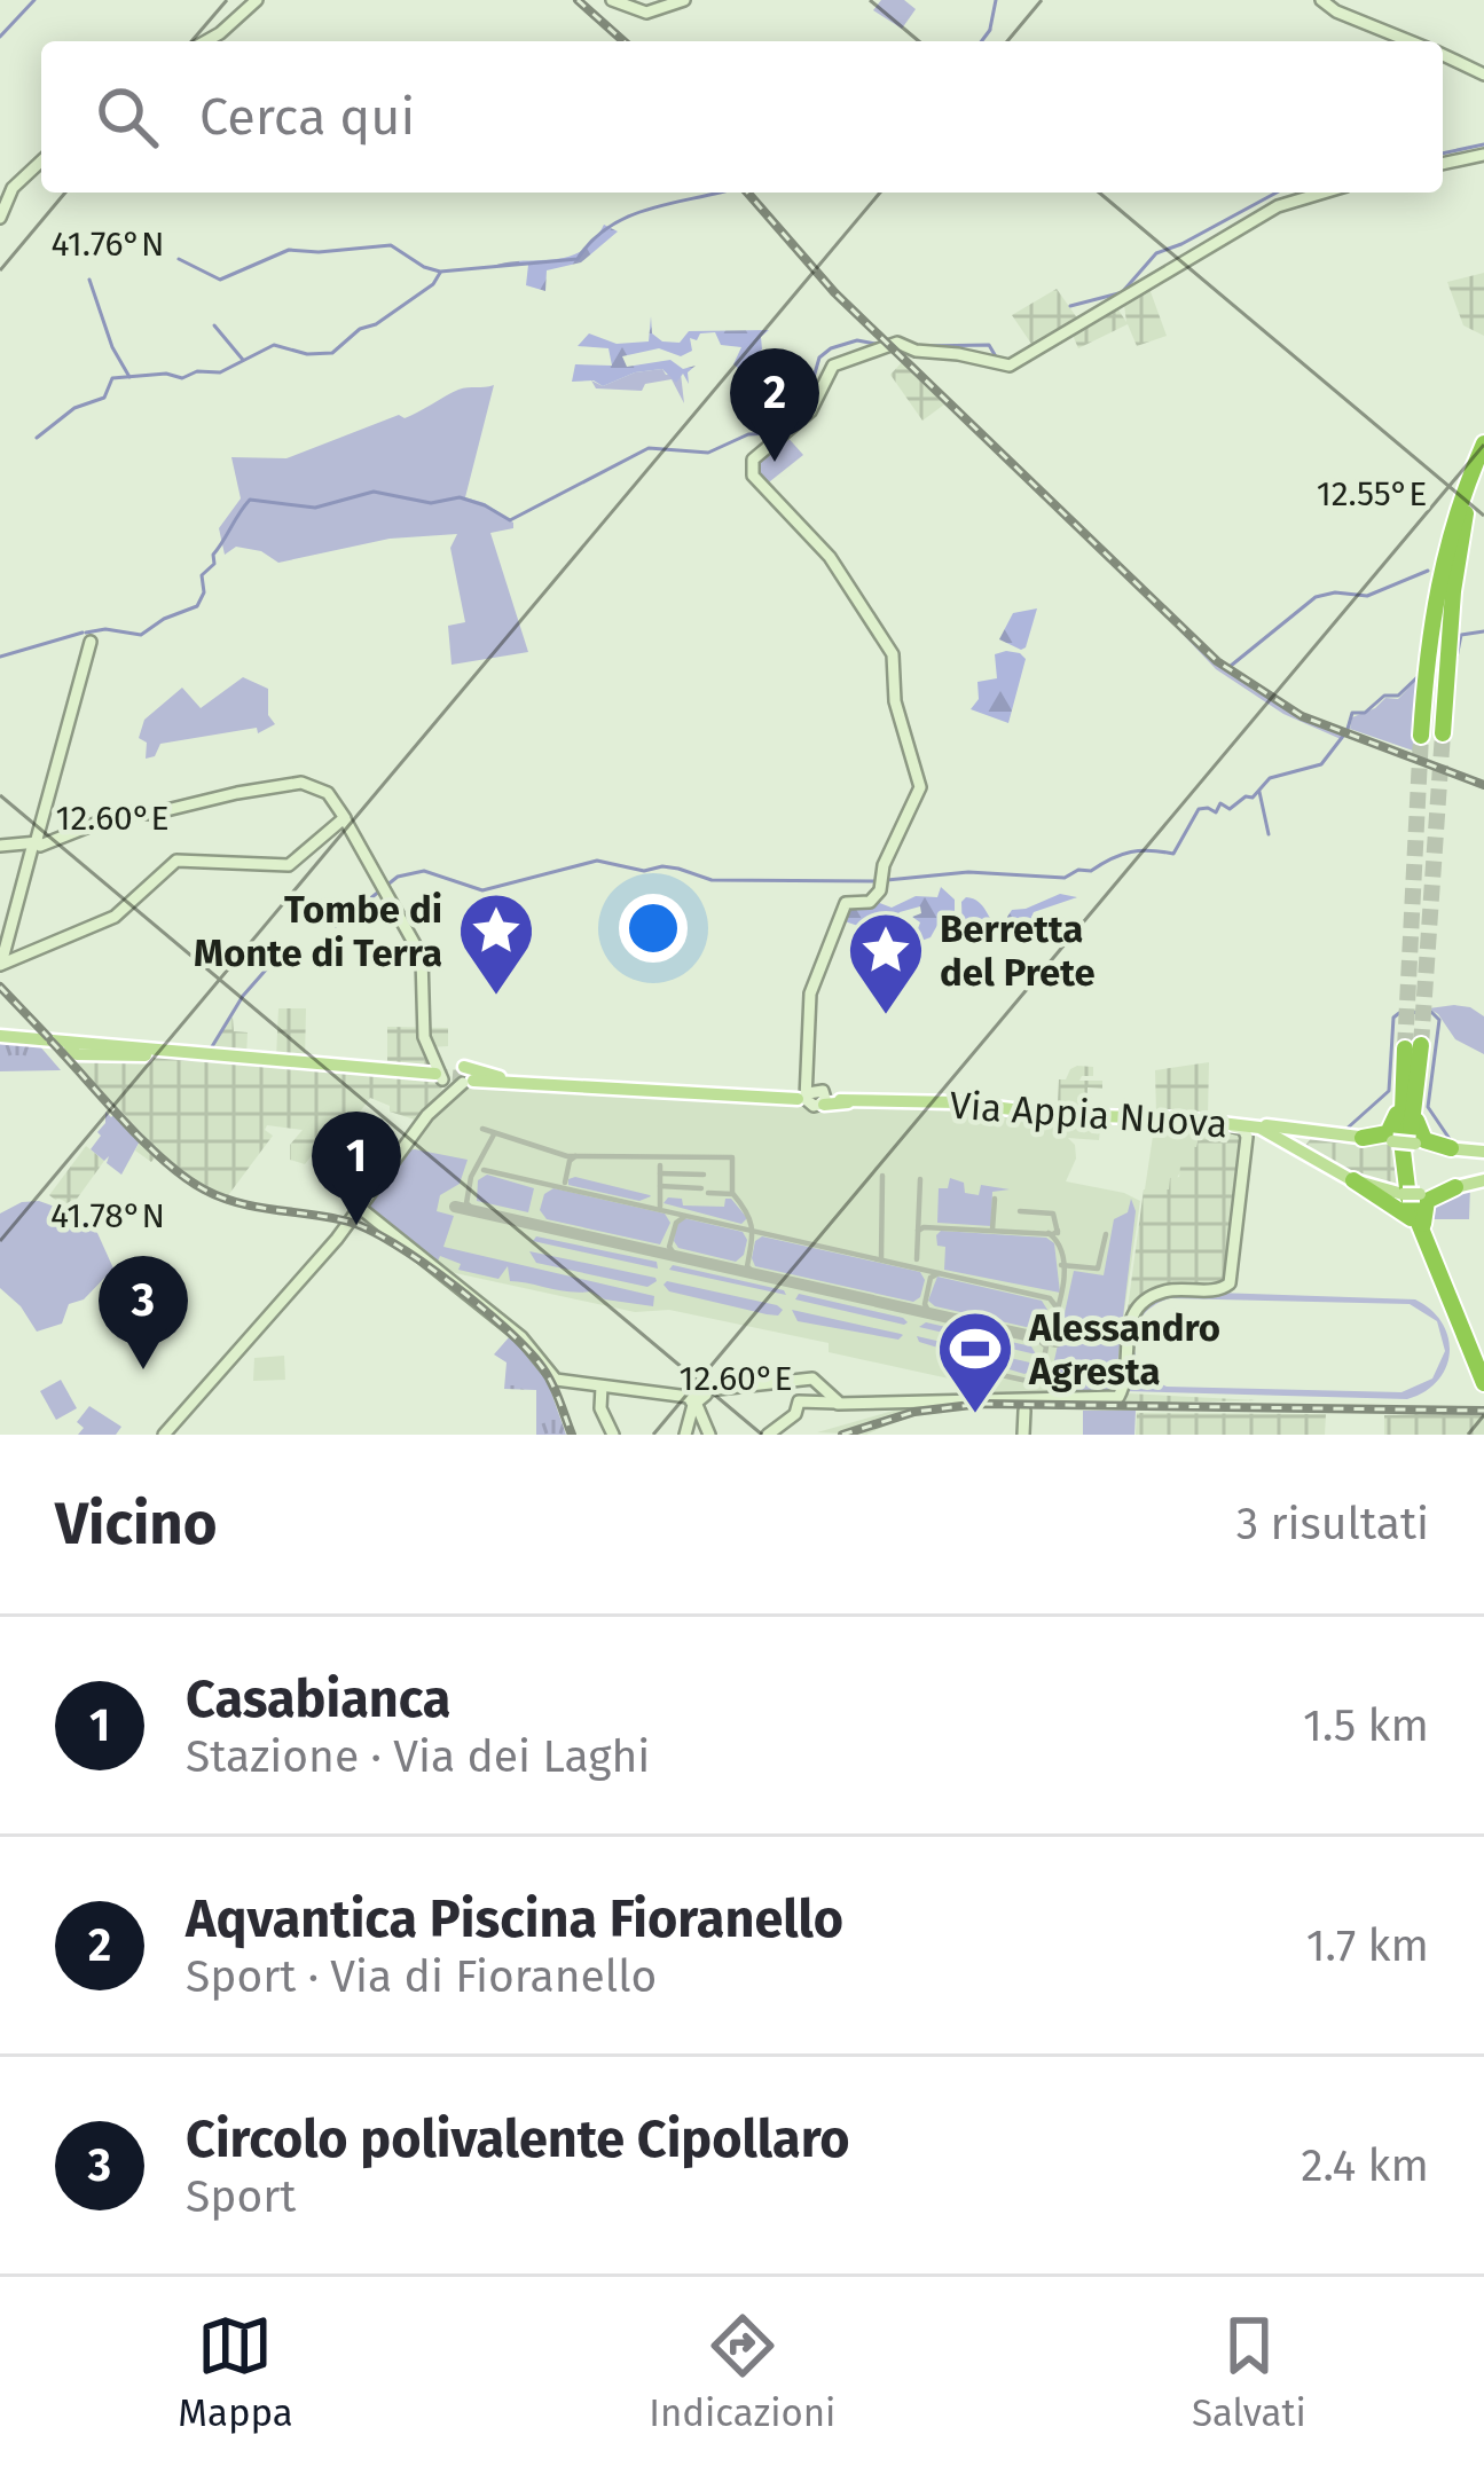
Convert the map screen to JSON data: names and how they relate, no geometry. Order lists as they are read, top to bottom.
{
  "streets": {
    "main road": ["Via Appia Nuova"]
  },
  "places": {
    "place": ["Tombe di Monte di Terra", "Berretta del Prete"],
    "sports": ["Alessandro Agresta"]
  },
  "page": {
    "search": "Cerca qui",
    "pins": ["2", "1", "3"],
    "heading": ["Vicino", "3 risultati"],
    "list": [
      {
        "mark": "1",
        "name": "Casabianca",
        "note": "Stazione · Via dei Laghi",
        "value": "1.5 km"
      },
      {
        "mark": "2",
        "name": "Aqvantica Piscina Fioranello",
        "note": "Sport · Via di Fioranello",
        "value": "1.7 km"
      },
      {
        "mark": "3",
        "name": "Circolo polivalente Cipollaro",
        "note": "Sport",
        "value": "2.4 km"
      }
    ],
    "nav": ["Mappa", "Indicazioni", "Salvati"]
  },
  "coordinates": [
    "41.76°N",
    "12.55°E",
    "12.60°E",
    "41.78°N"
  ]
}
